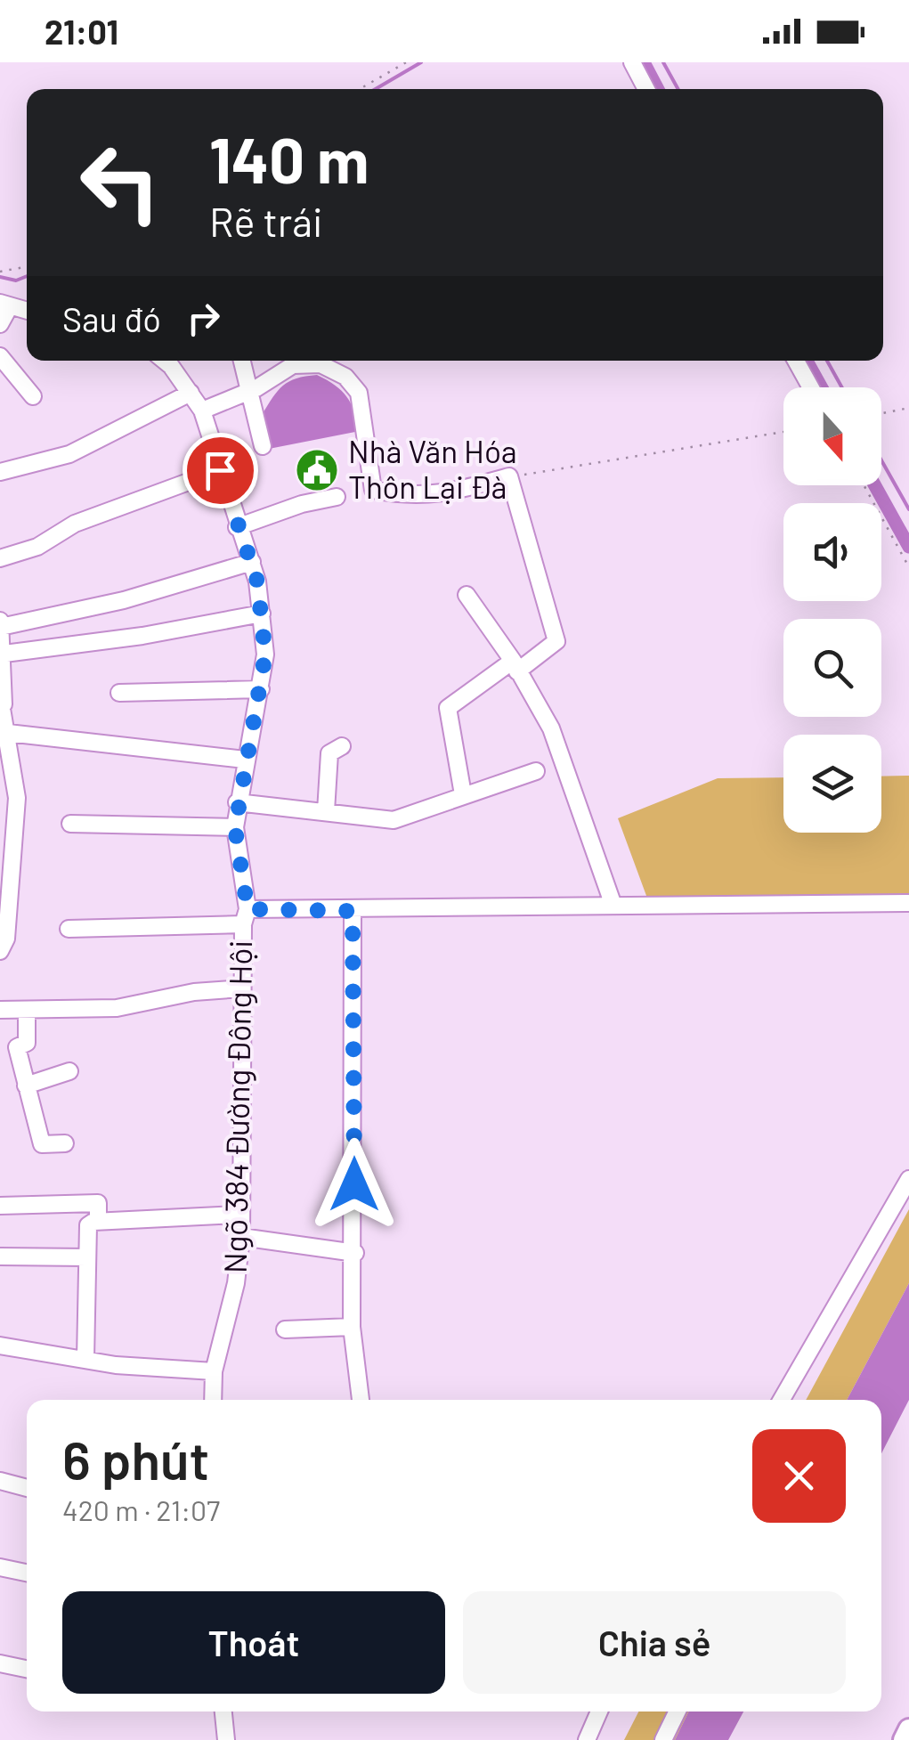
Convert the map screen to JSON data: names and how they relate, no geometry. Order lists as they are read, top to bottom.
{
  "streets": {
    "street": ["Ngõ 384 Đường Đông Hội"]
  },
  "places": {
    "public building": ["Nhà Văn Hóa Thôn Lại Đà"]
  },
  "north": "bottom",
  "page": {
    "status": "21:01",
    "turn": ["140 m", "Rẽ trái"],
    "then": "Sau đó",
    "heading": ["6 phút", "420 m · 21:07"],
    "buttons": ["Thoát", "Chia sẻ"]
  }
}
